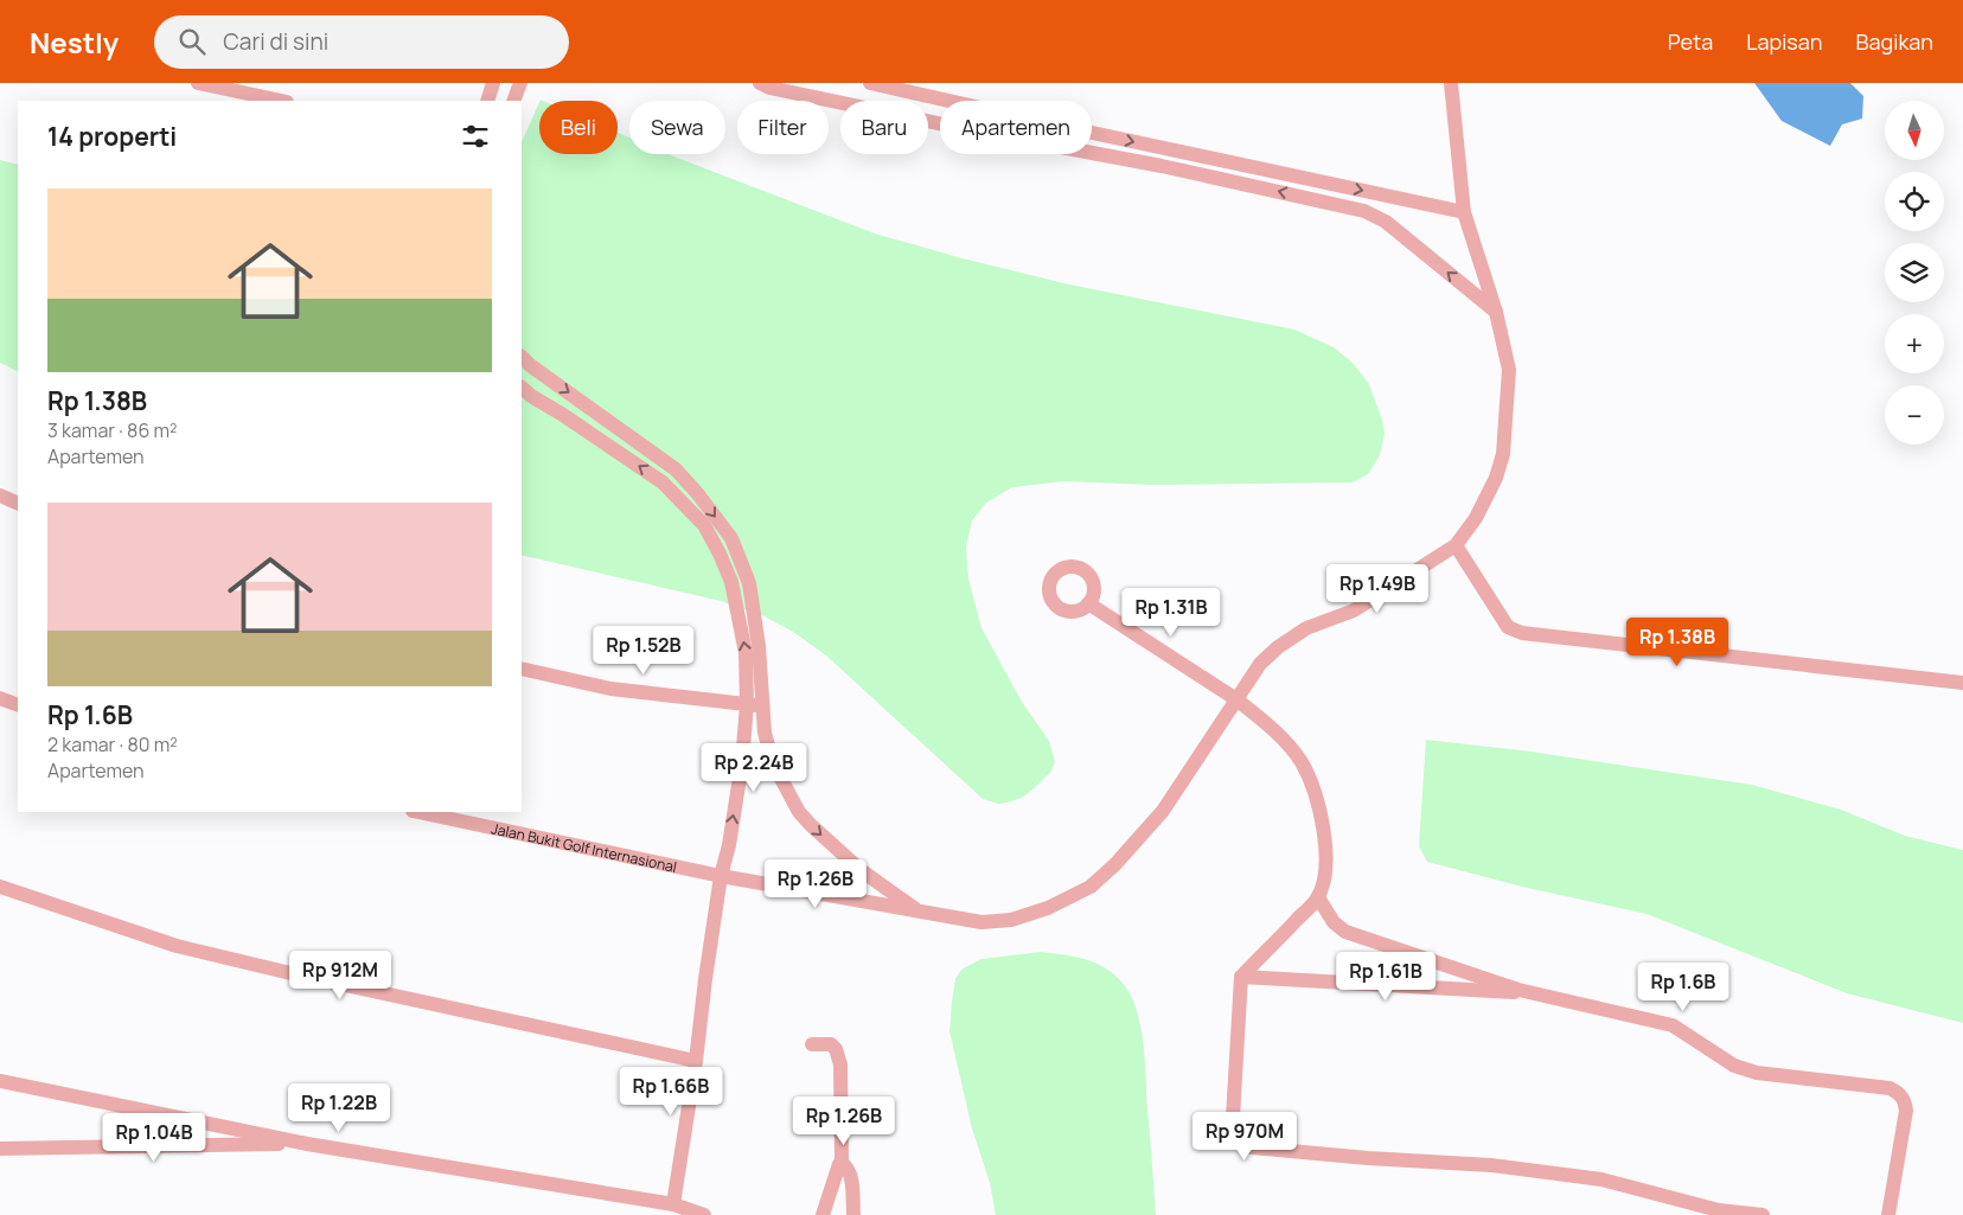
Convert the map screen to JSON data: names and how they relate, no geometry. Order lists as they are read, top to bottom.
{
  "streets": {
    "street": ["Jalan Bukit Golf Internasional"]
  },
  "north": "bottom",
  "page": {
    "header": "Nestly",
    "search": "Cari di sini",
    "nav": ["Peta", "Lapisan", "Bagikan"],
    "map_buttons": ["+", "−"],
    "chip": [
      "Beli",
      "Sewa",
      "Filter",
      "Baru",
      "Apartemen"
    ],
    "heading": "14 properti",
    "list": [
      {
        "name": "Rp 1.38B",
        "note": "3 kamar · 86 m² · Apartemen"
      },
      {
        "name": "Rp 1.6B",
        "note": "2 kamar · 80 m² · Apartemen"
      }
    ],
    "price": [
      "Rp 1.49B",
      "Rp 1.31B",
      "Rp 1.38B",
      "Rp 1.52B",
      "Rp 2.24B",
      "Rp 1.26B",
      "Rp 912M",
      "Rp 1.61B",
      "Rp 1.6B",
      "Rp 1.66B",
      "Rp 1.22B",
      "Rp 1.26B",
      "Rp 970M",
      "Rp 1.04B"
    ]
  }
}
